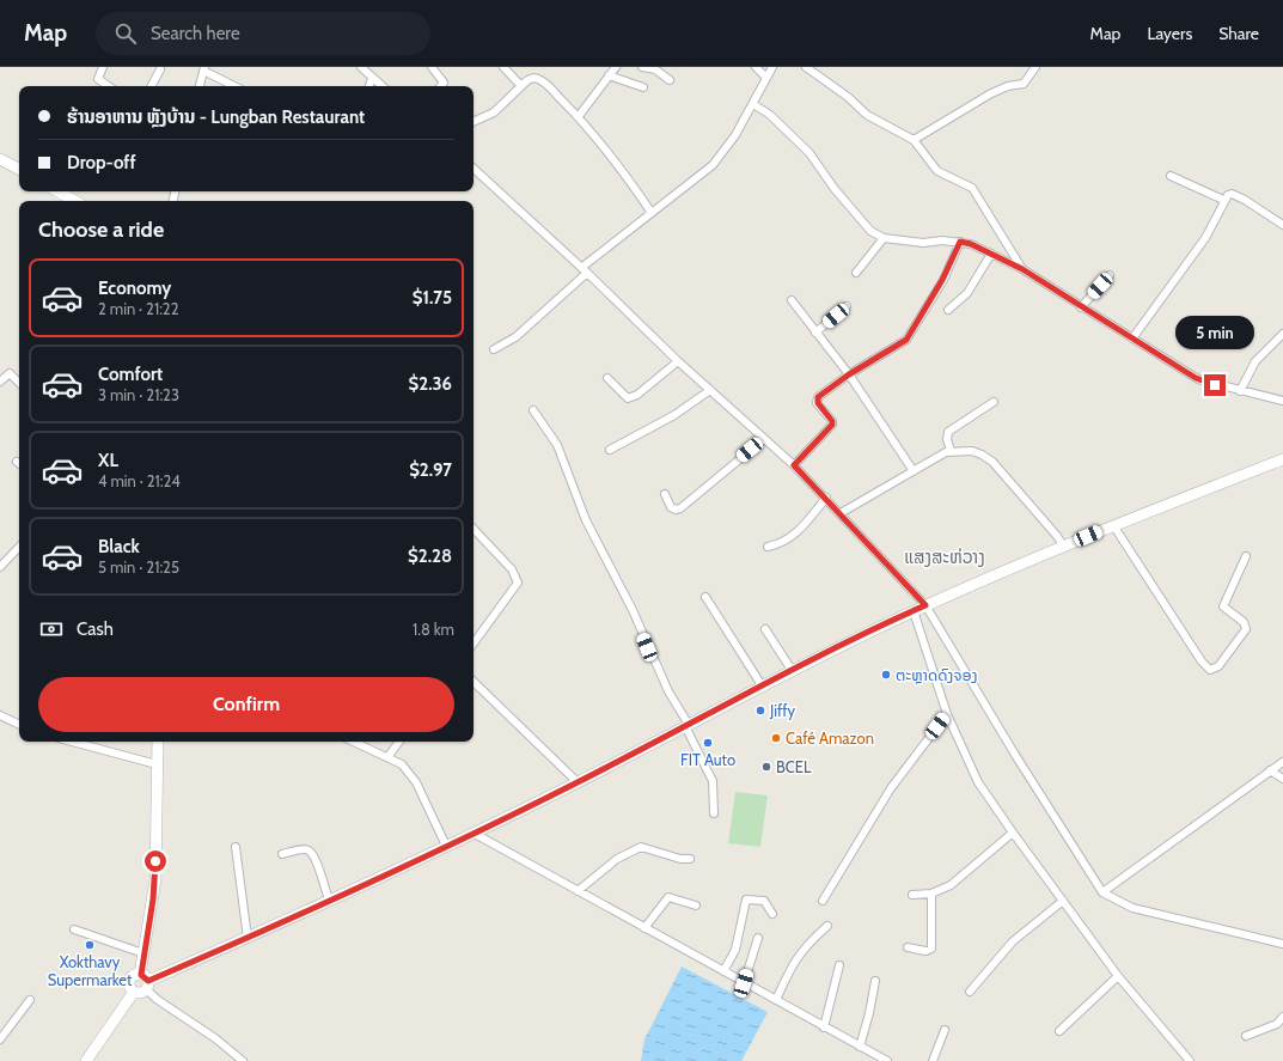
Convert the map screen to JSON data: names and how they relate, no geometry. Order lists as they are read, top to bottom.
{
  "districts": ["ແສງສະຫ່ວາງ"],
  "places": [
    "ຕະຫຼາດດົງຈອງ",
    "Jiffy",
    "Café Amazon",
    "FIT Auto",
    "BCEL",
    "Xokthavy Supermarket"
  ],
  "page": {
    "header": "Map",
    "search": "Search here",
    "nav": ["Map", "Layers", "Share"],
    "banner": ["ຮ້ານອາຫານ ຫຼັງບ້ານ - Lungban Restaurant", "Drop-off"],
    "heading": "Choose a ride",
    "list": [
      {
        "name": "Economy",
        "note": "2 min · 21:22",
        "value": "$1.75"
      },
      {
        "name": "Comfort",
        "note": "3 min · 21:23",
        "value": "$2.36"
      },
      {
        "name": "XL",
        "note": "4 min · 21:24",
        "value": "$2.97"
      },
      {
        "name": "Black",
        "note": "5 min · 21:25",
        "value": "$2.28"
      }
    ],
    "bubble": "5 min",
    "pay": ["Cash", "1.8 km"],
    "buttons": "Confirm"
  }
}
